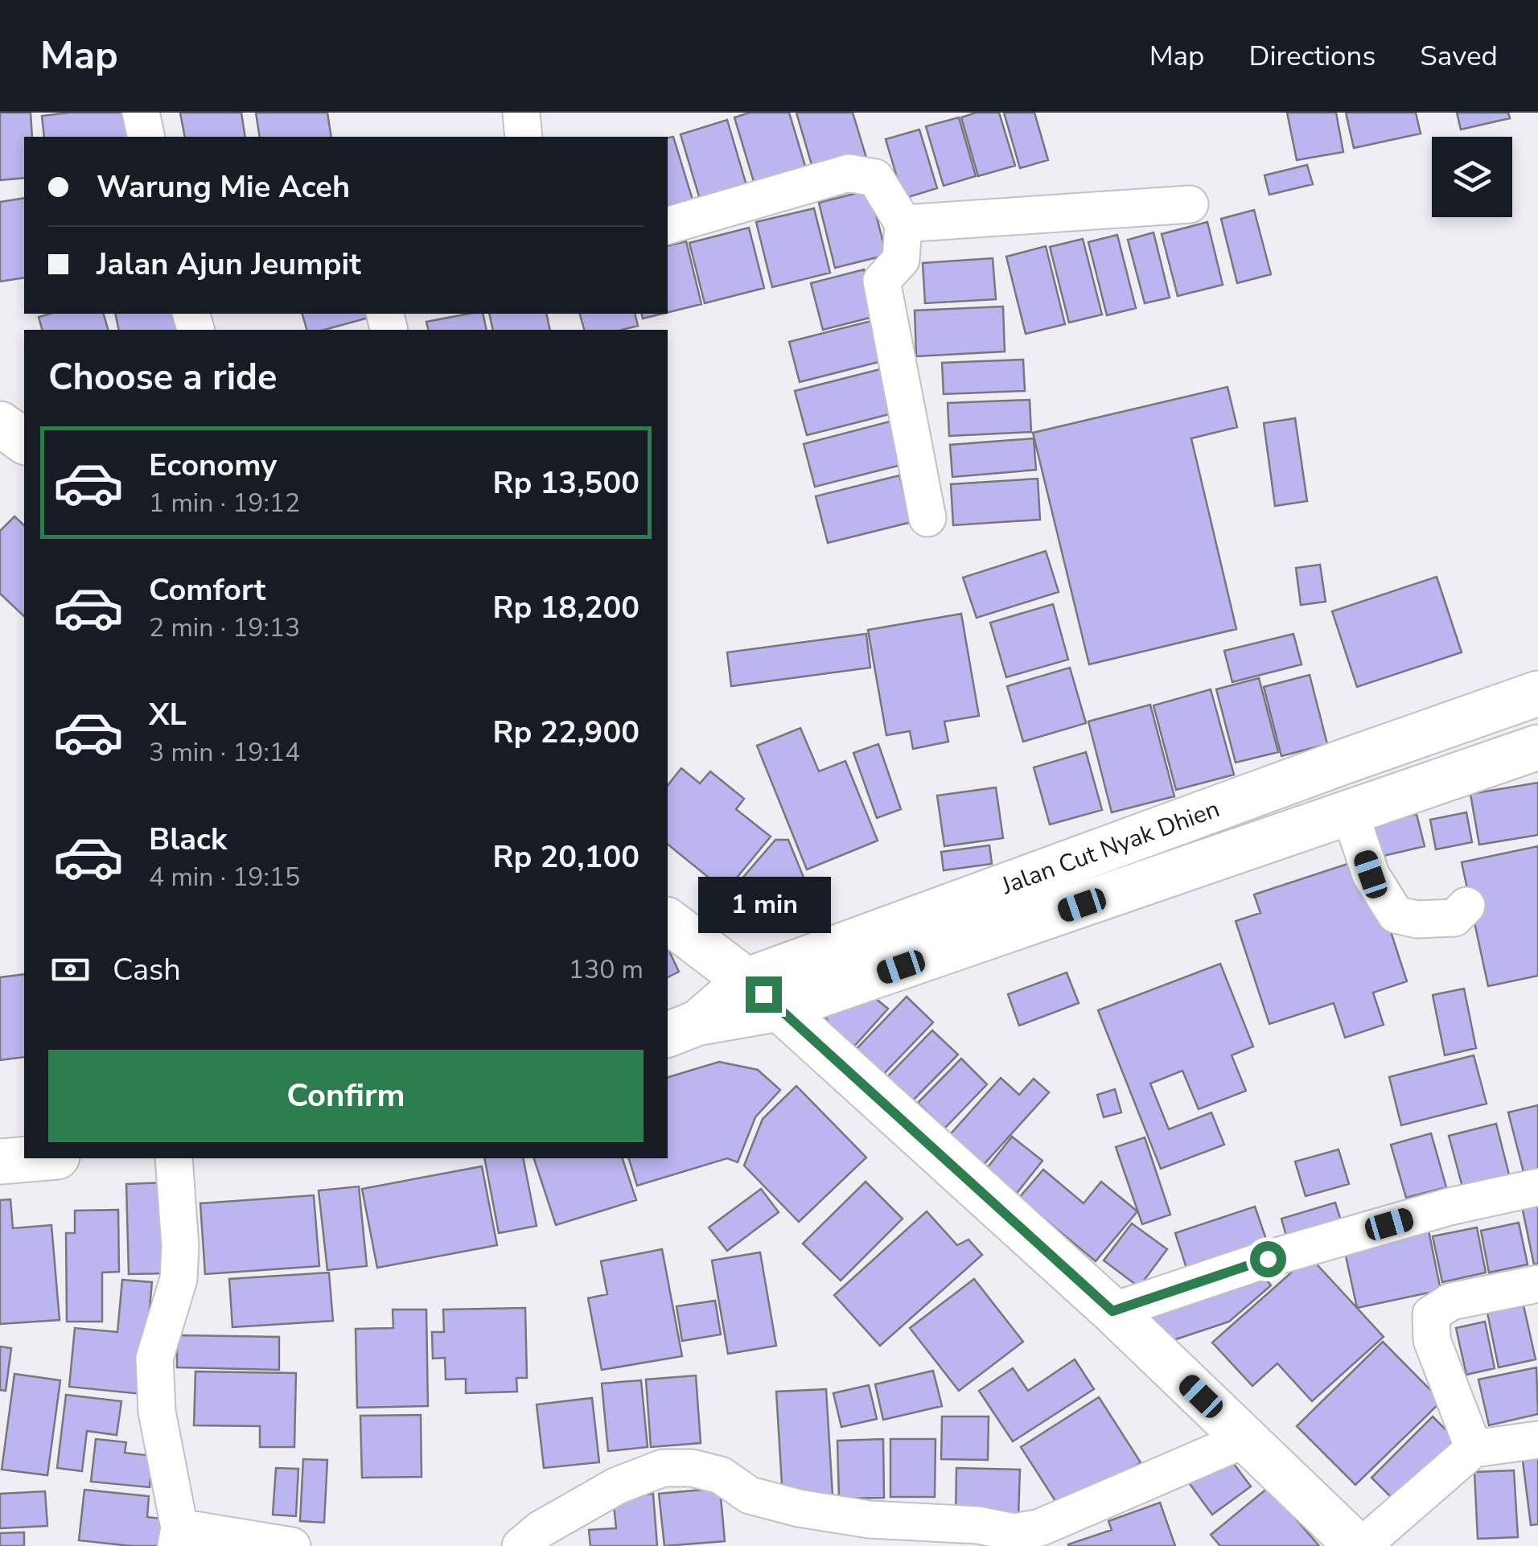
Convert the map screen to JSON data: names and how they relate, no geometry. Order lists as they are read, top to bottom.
{
  "streets": {
    "main road": ["Jalan Cut Nyak Dhien"]
  },
  "page": {
    "header": "Map",
    "nav": ["Map", "Directions", "Saved"],
    "banner": ["Warung Mie Aceh", "Jalan Ajun Jeumpit"],
    "heading": "Choose a ride",
    "list": [
      {
        "name": "Economy",
        "note": "1 min · 19:12",
        "value": "Rp 13,500"
      },
      {
        "name": "Comfort",
        "note": "2 min · 19:13",
        "value": "Rp 18,200"
      },
      {
        "name": "XL",
        "note": "3 min · 19:14",
        "value": "Rp 22,900"
      },
      {
        "name": "Black",
        "note": "4 min · 19:15",
        "value": "Rp 20,100"
      }
    ],
    "bubble": "1 min",
    "pay": ["Cash", "130 m"],
    "buttons": "Confirm"
  }
}
